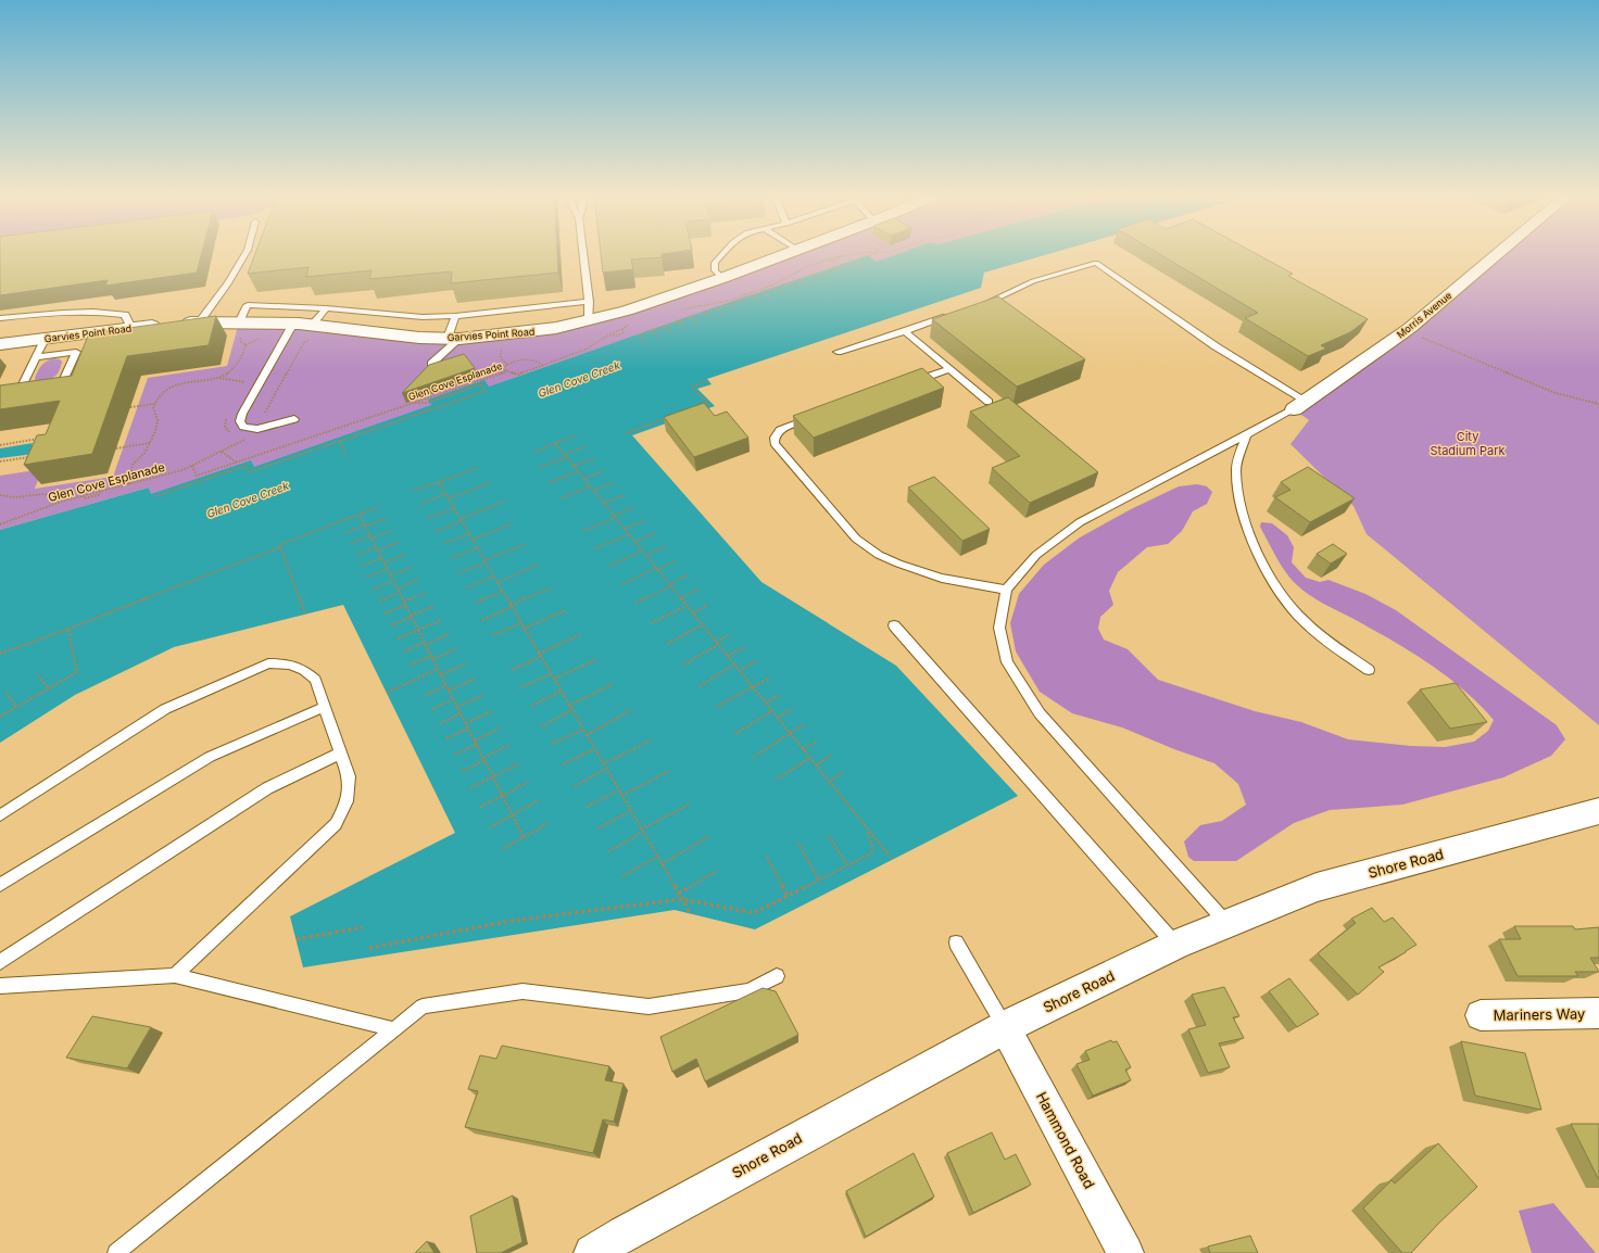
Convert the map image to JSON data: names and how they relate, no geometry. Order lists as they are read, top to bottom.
{
  "streets": {
    "main road": ["Shore Road"],
    "street": [
      "Morris Avenue",
      "Garvies Point Road",
      "Mariners Way",
      "Hammond Road"
    ],
    "path": ["Glen Cove Esplanade"]
  },
  "crossings": [
    ["Shore Road", "Hammond Road"]
  ],
  "water": ["Glen Cove Creek"],
  "parks": ["City Stadium Park"]
}
